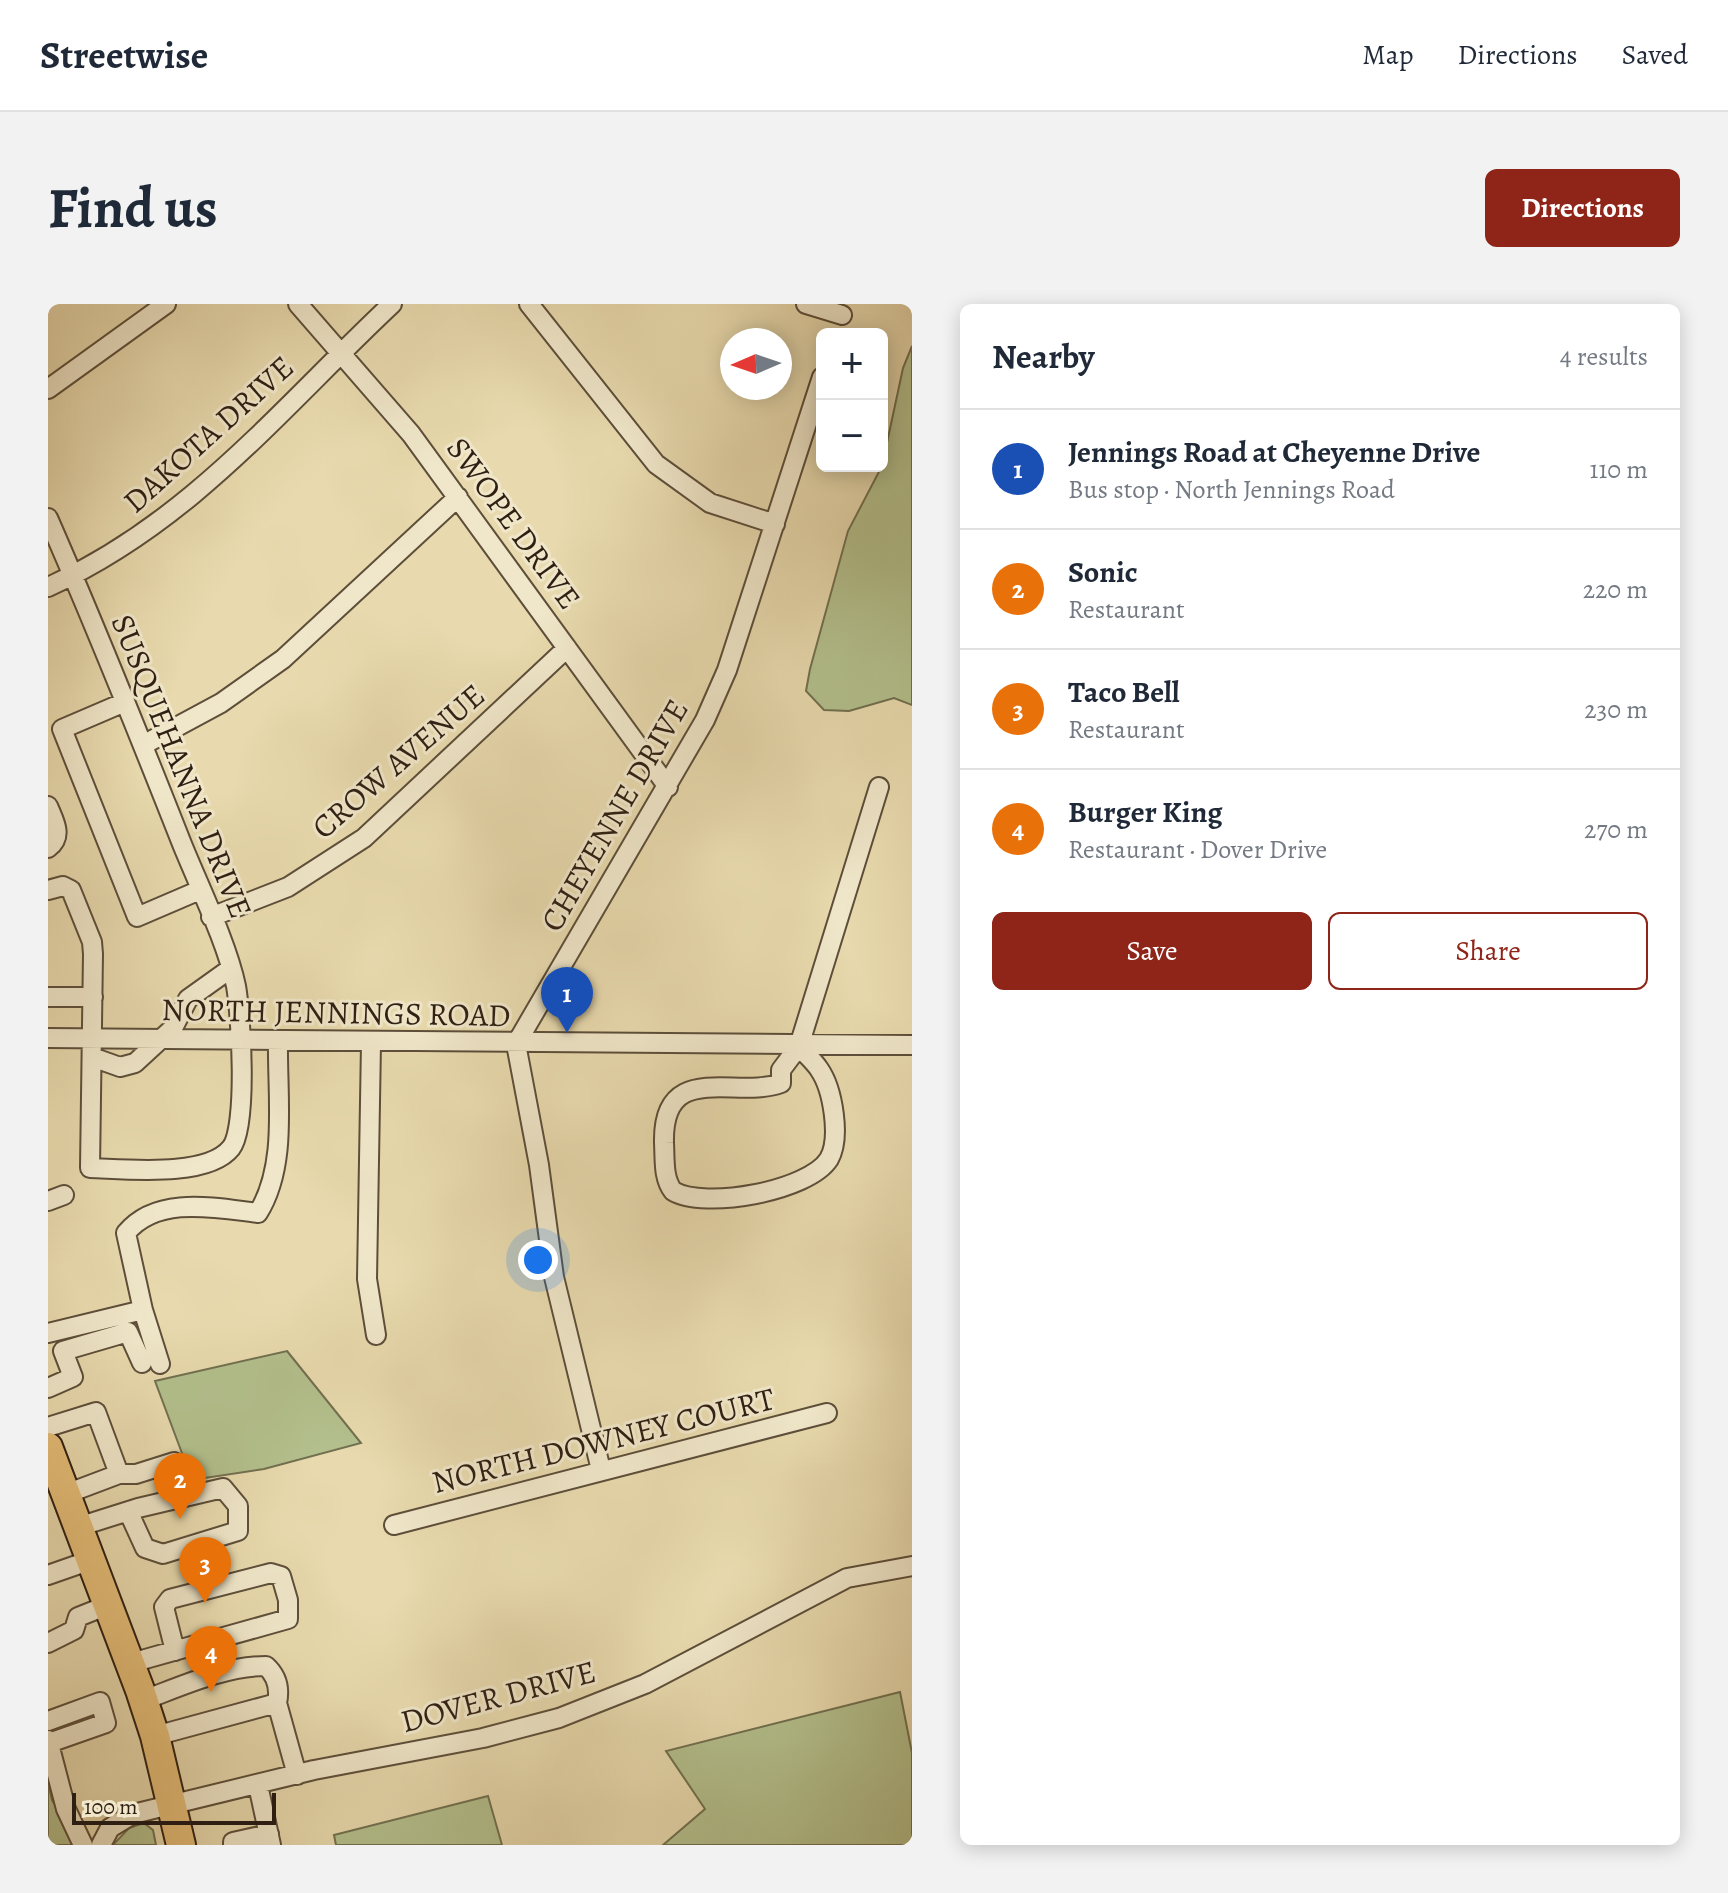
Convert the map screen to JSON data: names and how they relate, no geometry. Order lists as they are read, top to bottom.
{
  "streets": {
    "street": [
      "DAKOTA DRIVE",
      "SWOPE DRIVE",
      "CROW AVENUE",
      "SUSQUEHANNA DRIVE",
      "CHEYENNE DRIVE",
      "NORTH JENNINGS ROAD",
      "NORTH DOWNEY COURT",
      "DOVER DRIVE"
    ]
  },
  "crossings": [
    ["DAKOTA DRIVE", "SWOPE DRIVE"],
    ["DAKOTA DRIVE", "SUSQUEHANNA DRIVE"],
    ["SWOPE DRIVE", "CROW AVENUE"],
    ["SWOPE DRIVE", "CHEYENNE DRIVE"],
    ["CROW AVENUE", "SUSQUEHANNA DRIVE"],
    ["SUSQUEHANNA DRIVE", "NORTH JENNINGS ROAD"],
    ["CHEYENNE DRIVE", "NORTH JENNINGS ROAD"]
  ],
  "scale_bar": "100 m",
  "north": "left",
  "page": {
    "header": "Streetwise",
    "nav": ["Map", "Directions", "Saved"],
    "buttons": [
      "Directions",
      ["Save", "Share"]
    ],
    "title": "Find us",
    "heading": ["Nearby", "4 results"],
    "map_buttons": ["+", "−"],
    "list": [
      {
        "mark": "1",
        "name": "Jennings Road at Cheyenne Drive",
        "note": "Bus stop · North Jennings Road",
        "value": "110 m"
      },
      {
        "mark": "2",
        "name": "Sonic",
        "note": "Restaurant",
        "value": "220 m"
      },
      {
        "mark": "3",
        "name": "Taco Bell",
        "note": "Restaurant",
        "value": "230 m"
      },
      {
        "mark": "4",
        "name": "Burger King",
        "note": "Restaurant · Dover Drive",
        "value": "270 m"
      }
    ],
    "pins": [
      "1",
      "2",
      "3",
      "4"
    ],
    "scale": "100 m"
  }
}
